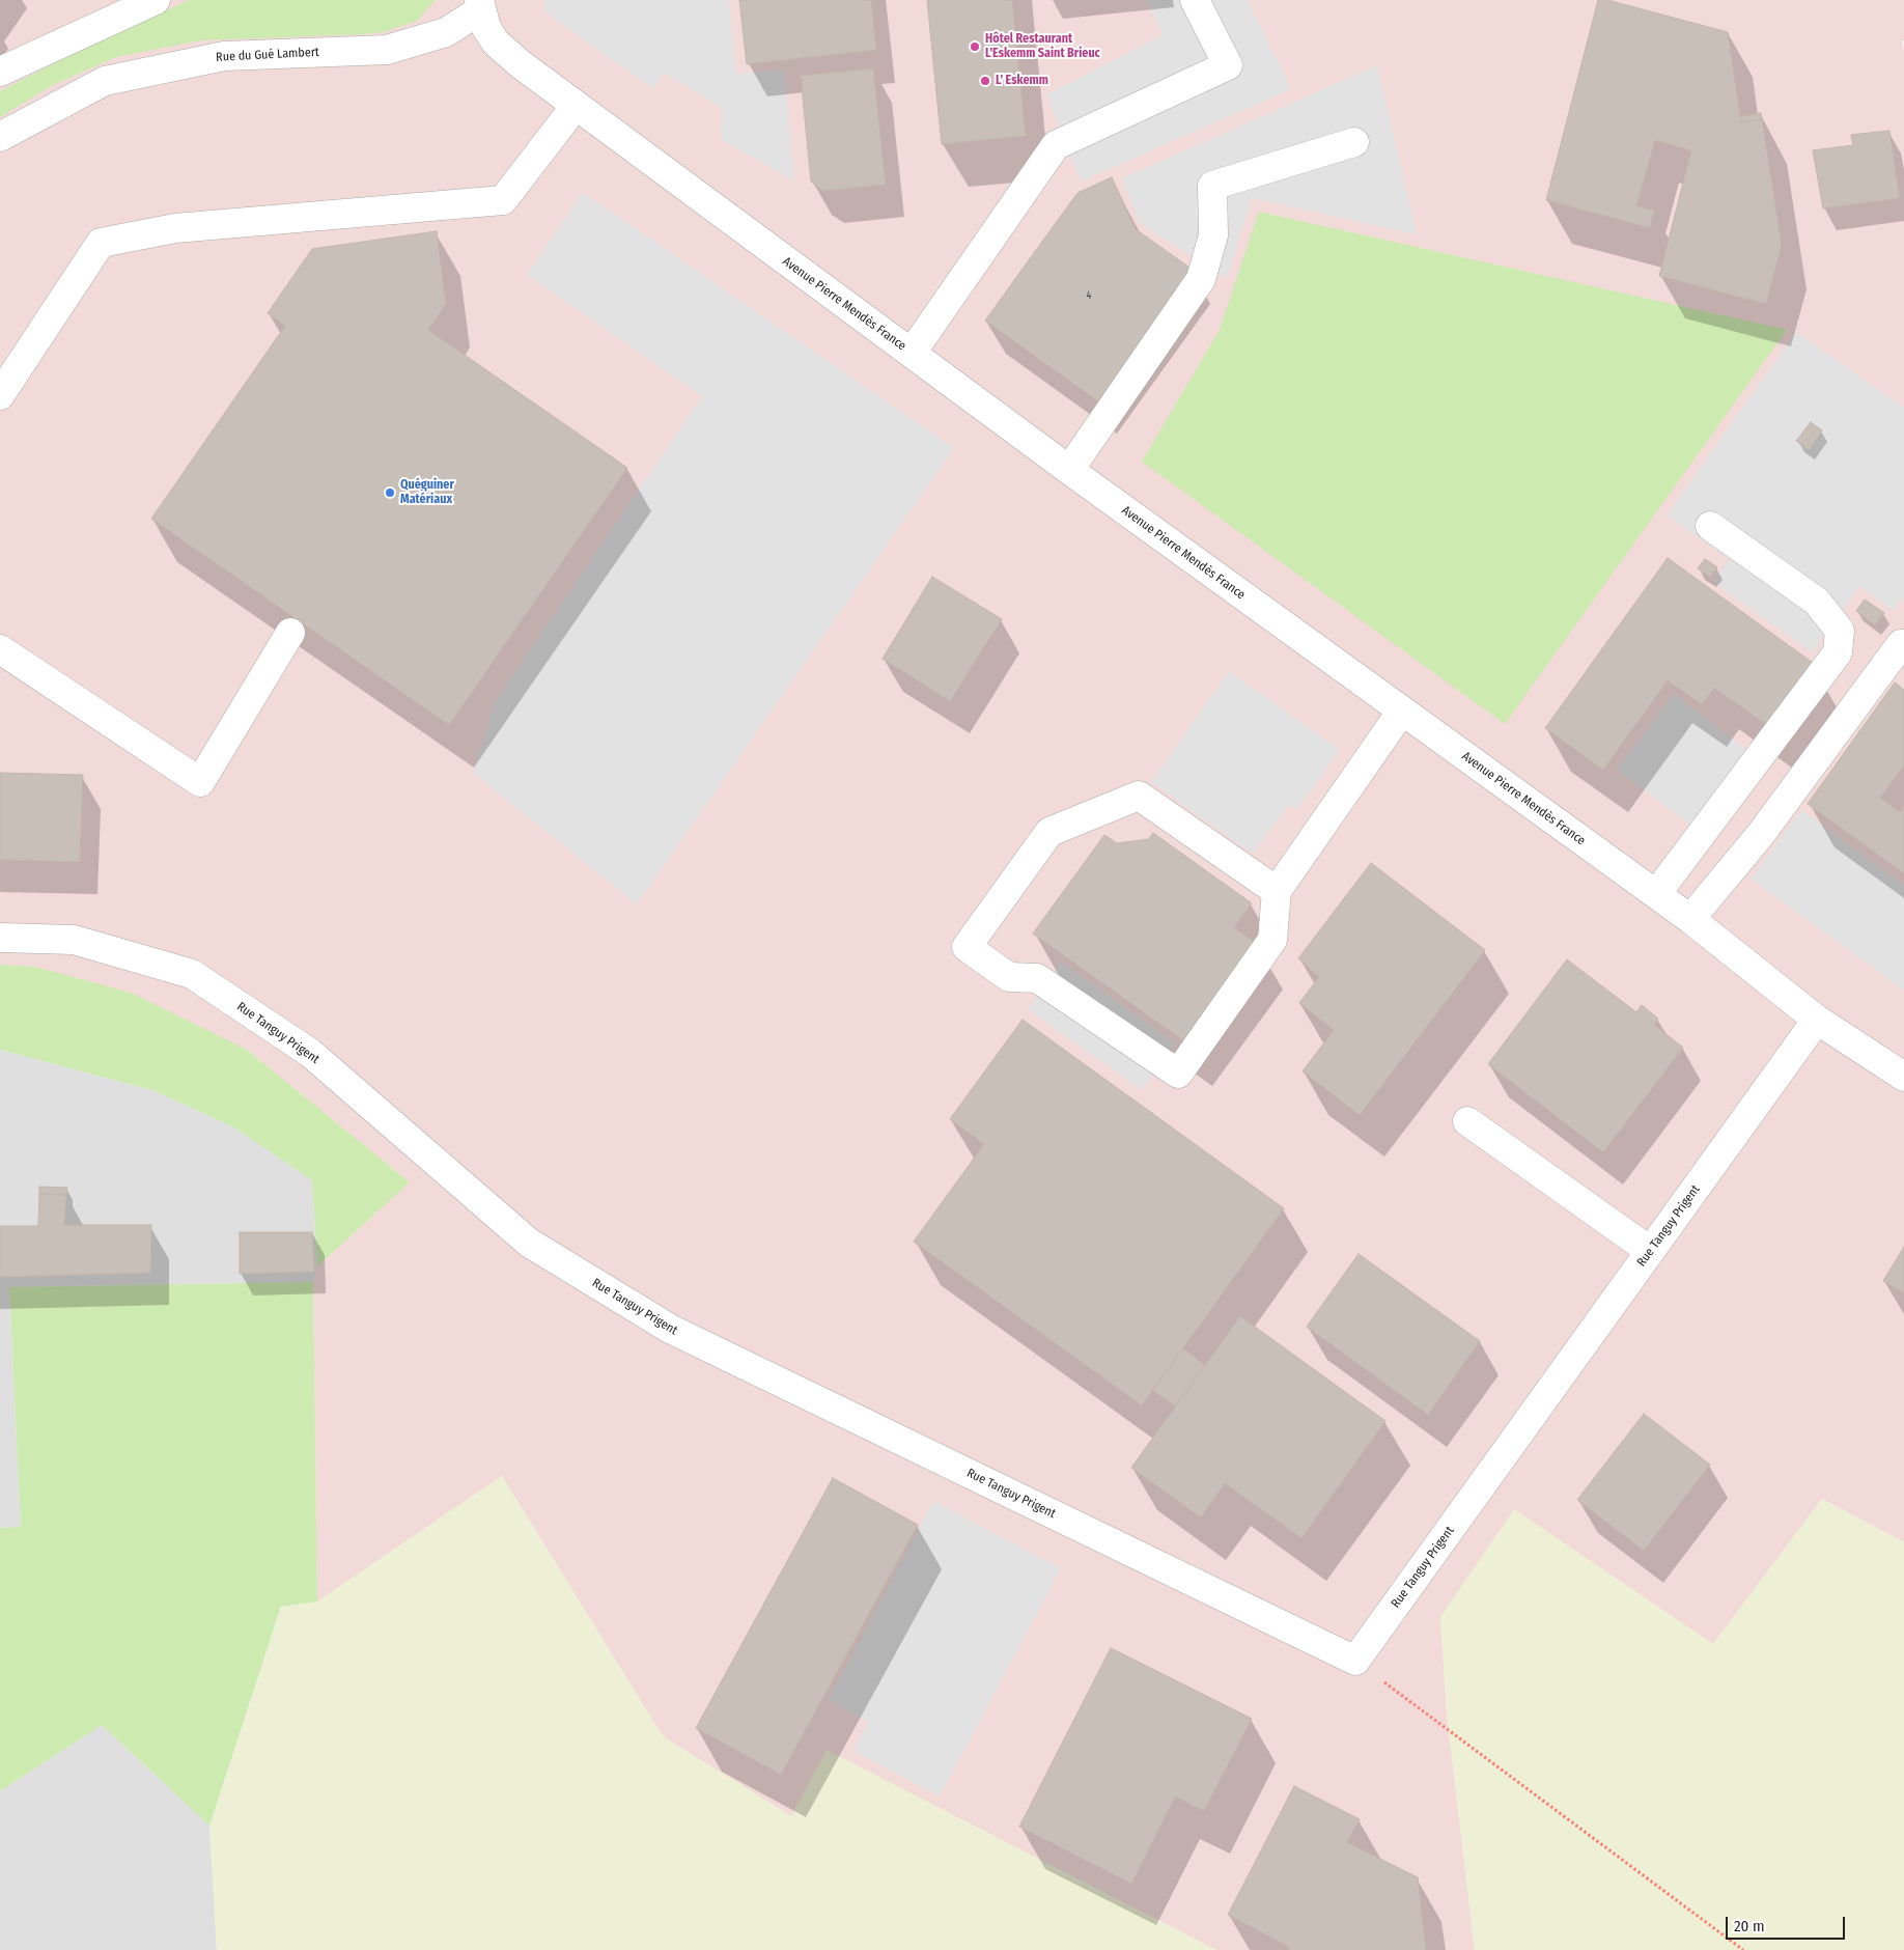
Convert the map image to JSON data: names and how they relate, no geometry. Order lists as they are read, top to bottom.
{
  "streets": {
    "street": ["Rue du Gué Lambert", "Avenue Pierre Mendès France", "Rue Tanguy Prigent"]
  },
  "crossings": [
    ["Rue du Gué Lambert", "Avenue Pierre Mendès France"],
    ["Avenue Pierre Mendès France", "Rue Tanguy Prigent"]
  ],
  "places": ["Hôtel Restaurant L'Eskemm Saint Brieuc", "L' Eskemm", "Quéguiner Matériaux"],
  "house_numbers": ["4"],
  "scale_bar": "20 m"
}
